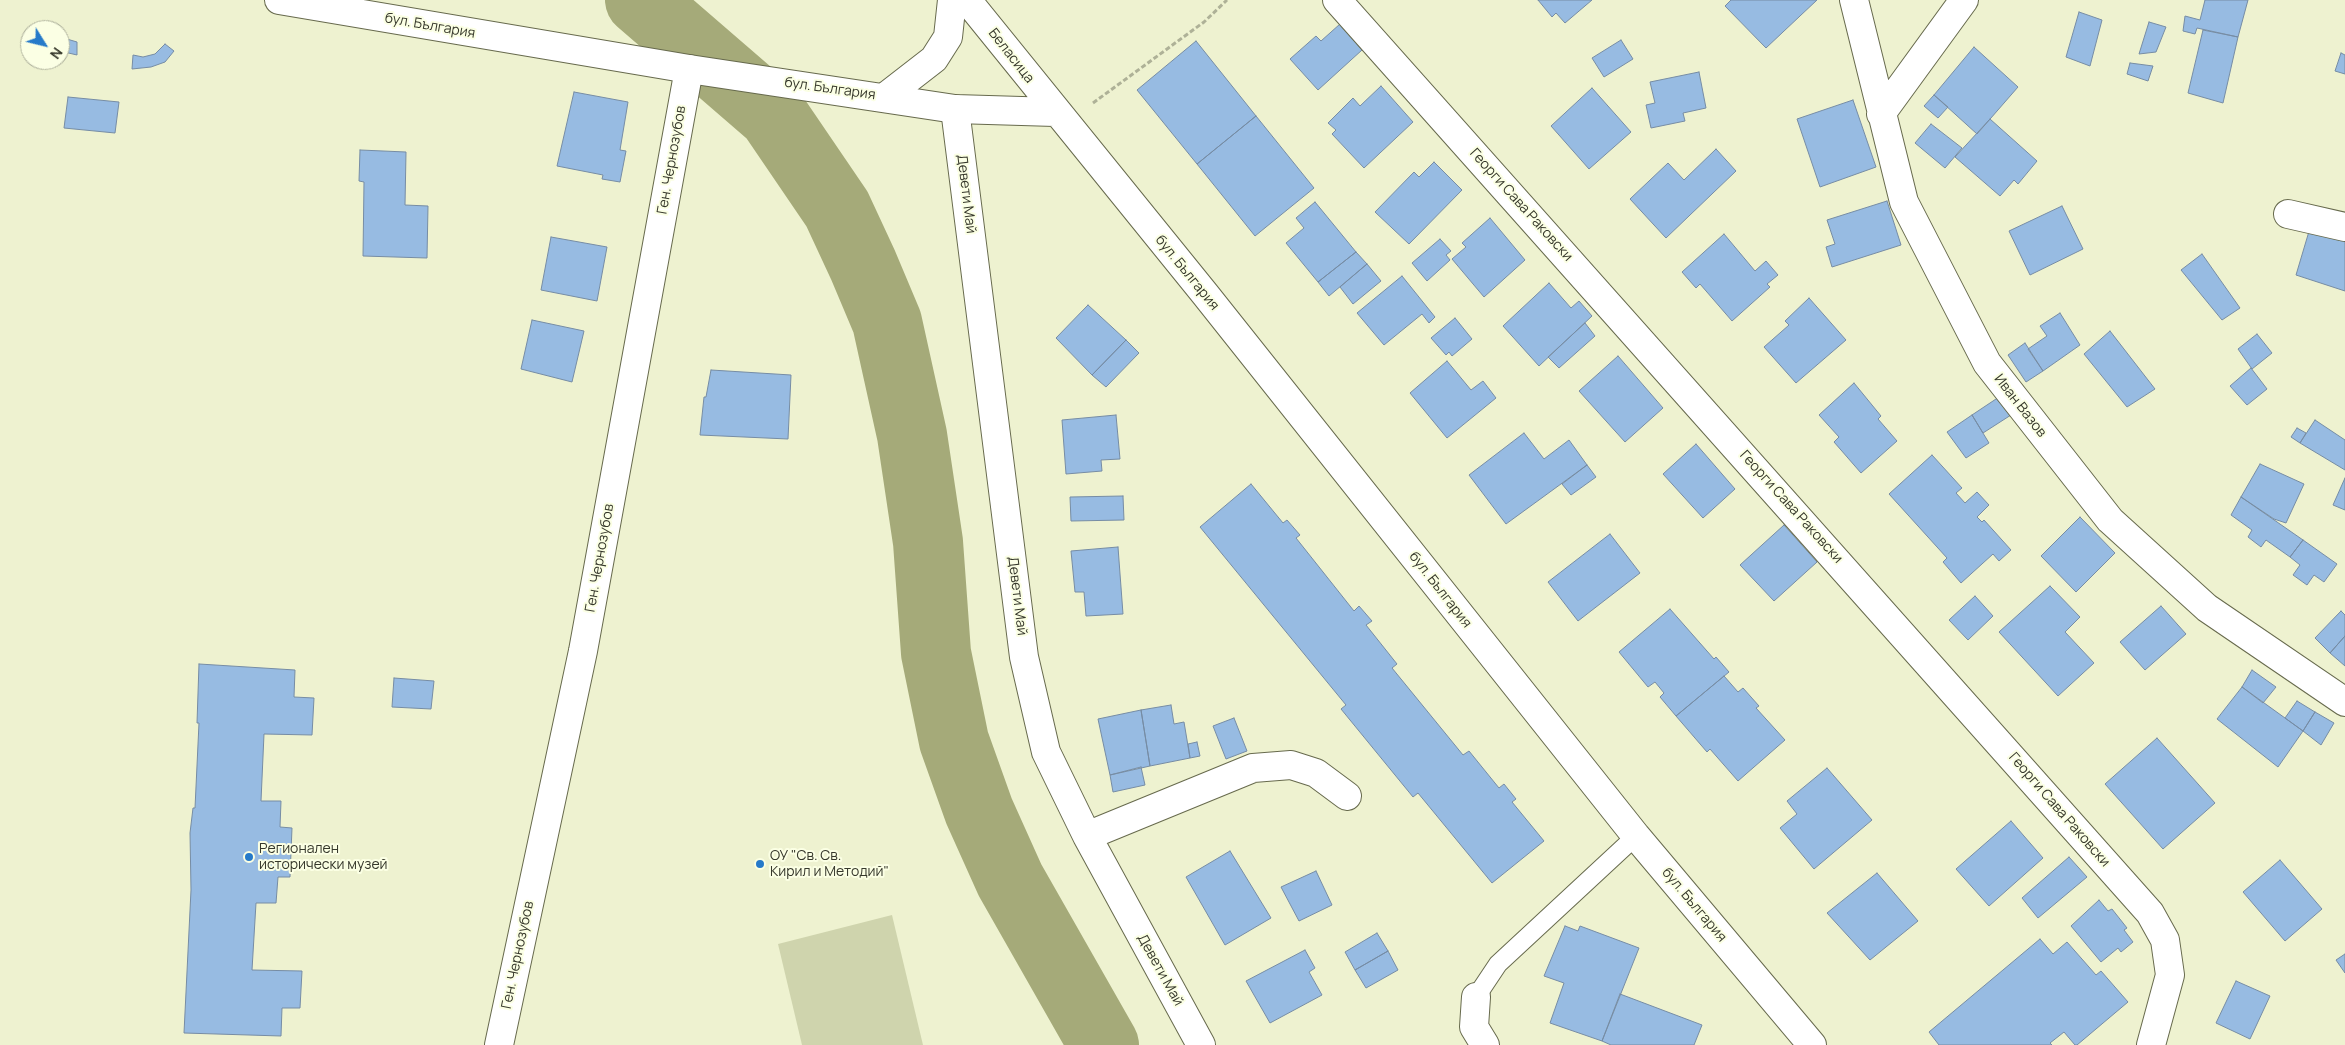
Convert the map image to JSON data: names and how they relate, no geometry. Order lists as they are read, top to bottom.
{
  "streets": {
    "street": [
      "бул. България",
      "Беласица",
      "Ген. Чернозубов",
      "Девети Май",
      "Георги Сава Раковски",
      "Иван Вазов"
    ]
  },
  "crossings": [
    ["бул. България", "Беласица"],
    ["бул. България", "Ген. Чернозубов"],
    ["бул. България", "Девети Май"]
  ],
  "places": ["Регионален исторически музей", "ОУ \"Св. Св. Кирил и Методий\""],
  "north": "bottom right"
}
